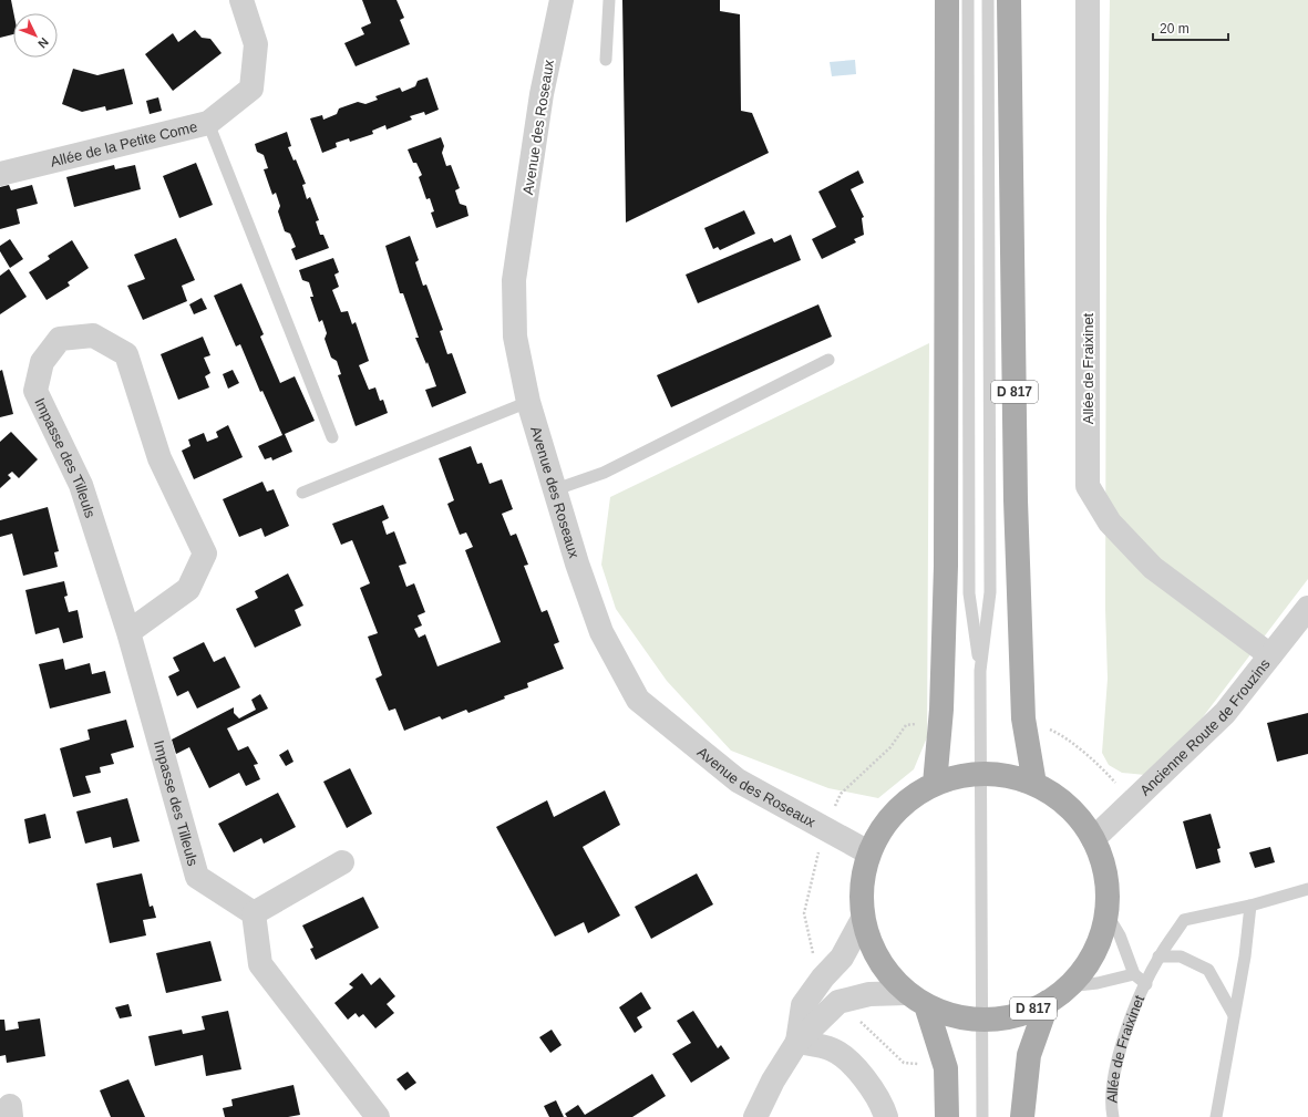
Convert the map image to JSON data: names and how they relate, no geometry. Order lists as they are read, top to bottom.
{
  "streets": {
    "main road": ["D 817"],
    "street": [
      "Avenue des Roseaux",
      "Allée de la Petite Come",
      "Allée de Fraixinet",
      "Impasse des Tilleuls",
      "Ancienne Route de Frouzins"
    ]
  },
  "crossings": [
    ["Avenue des Roseaux", "D 817"],
    ["Allée de Fraixinet", "Ancienne Route de Frouzins"],
    ["D 817", "Ancienne Route de Frouzins"]
  ],
  "scale_bar": "20 m",
  "north": "bottom right"
}
